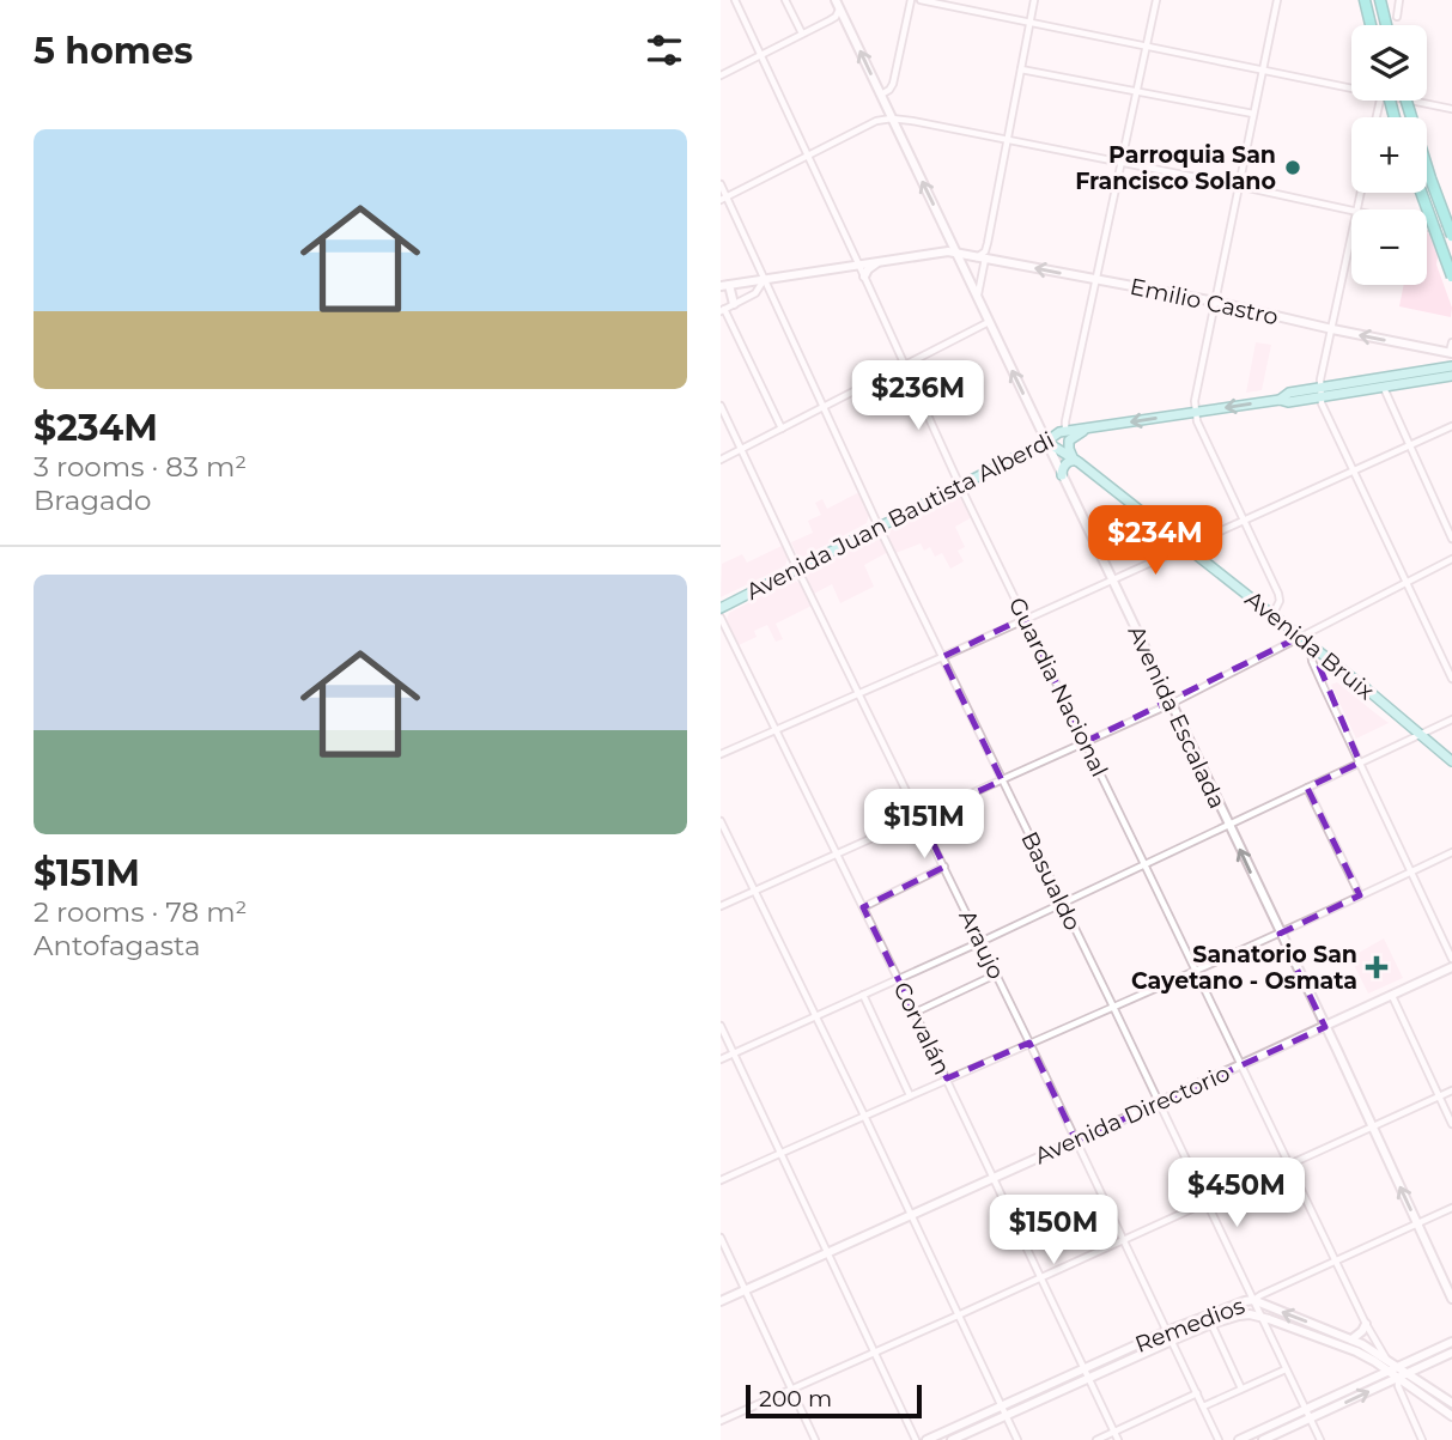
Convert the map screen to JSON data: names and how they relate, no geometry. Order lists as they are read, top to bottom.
{
  "streets": {
    "main road": ["Avenida Juan Bautista Alberdi", "Avenida Bruix"],
    "street": [
      "Emilio Castro",
      "Guardia Nacional",
      "Avenida Escalada",
      "Basualdo",
      "Araujo",
      "Corvalán",
      "Avenida Directorio",
      "Remedios"
    ]
  },
  "crossings": [
    ["Emilio Castro", "Guardia Nacional"],
    ["Emilio Castro", "Avenida Escalada"],
    ["Emilio Castro", "Basualdo"],
    ["Avenida Juan Bautista Alberdi", "Avenida Bruix"],
    ["Avenida Juan Bautista Alberdi", "Guardia Nacional"],
    ["Avenida Juan Bautista Alberdi", "Avenida Escalada"],
    ["Avenida Juan Bautista Alberdi", "Basualdo"],
    ["Avenida Juan Bautista Alberdi", "Araujo"],
    ["Avenida Bruix", "Avenida Escalada"],
    ["Guardia Nacional", "Avenida Directorio"],
    ["Guardia Nacional", "Remedios"],
    ["Avenida Escalada", "Avenida Directorio"],
    ["Avenida Escalada", "Remedios"],
    ["Basualdo", "Avenida Directorio"],
    ["Basualdo", "Remedios"],
    ["Araujo", "Avenida Directorio"],
    ["Araujo", "Remedios"],
    ["Corvalán", "Avenida Directorio"],
    ["Corvalán", "Remedios"]
  ],
  "one_way": ["Avenida Escalada"],
  "places": {
    "other": ["Parroquia San Francisco Solano"],
    "health": ["Sanatorio San Cayetano - Osmata"]
  },
  "scale_bar": "200 m",
  "page": {
    "heading": "5 homes",
    "map_buttons": ["+", "−"],
    "list": [
      {
        "name": "$234M",
        "note": "3 rooms · 83 m² · Bragado"
      },
      {
        "name": "$151M",
        "note": "2 rooms · 78 m² · Antofagasta"
      }
    ],
    "price": [
      "$236M",
      "$234M",
      "$151M",
      "$450M",
      "$150M"
    ],
    "scale": "200 m"
  }
}
